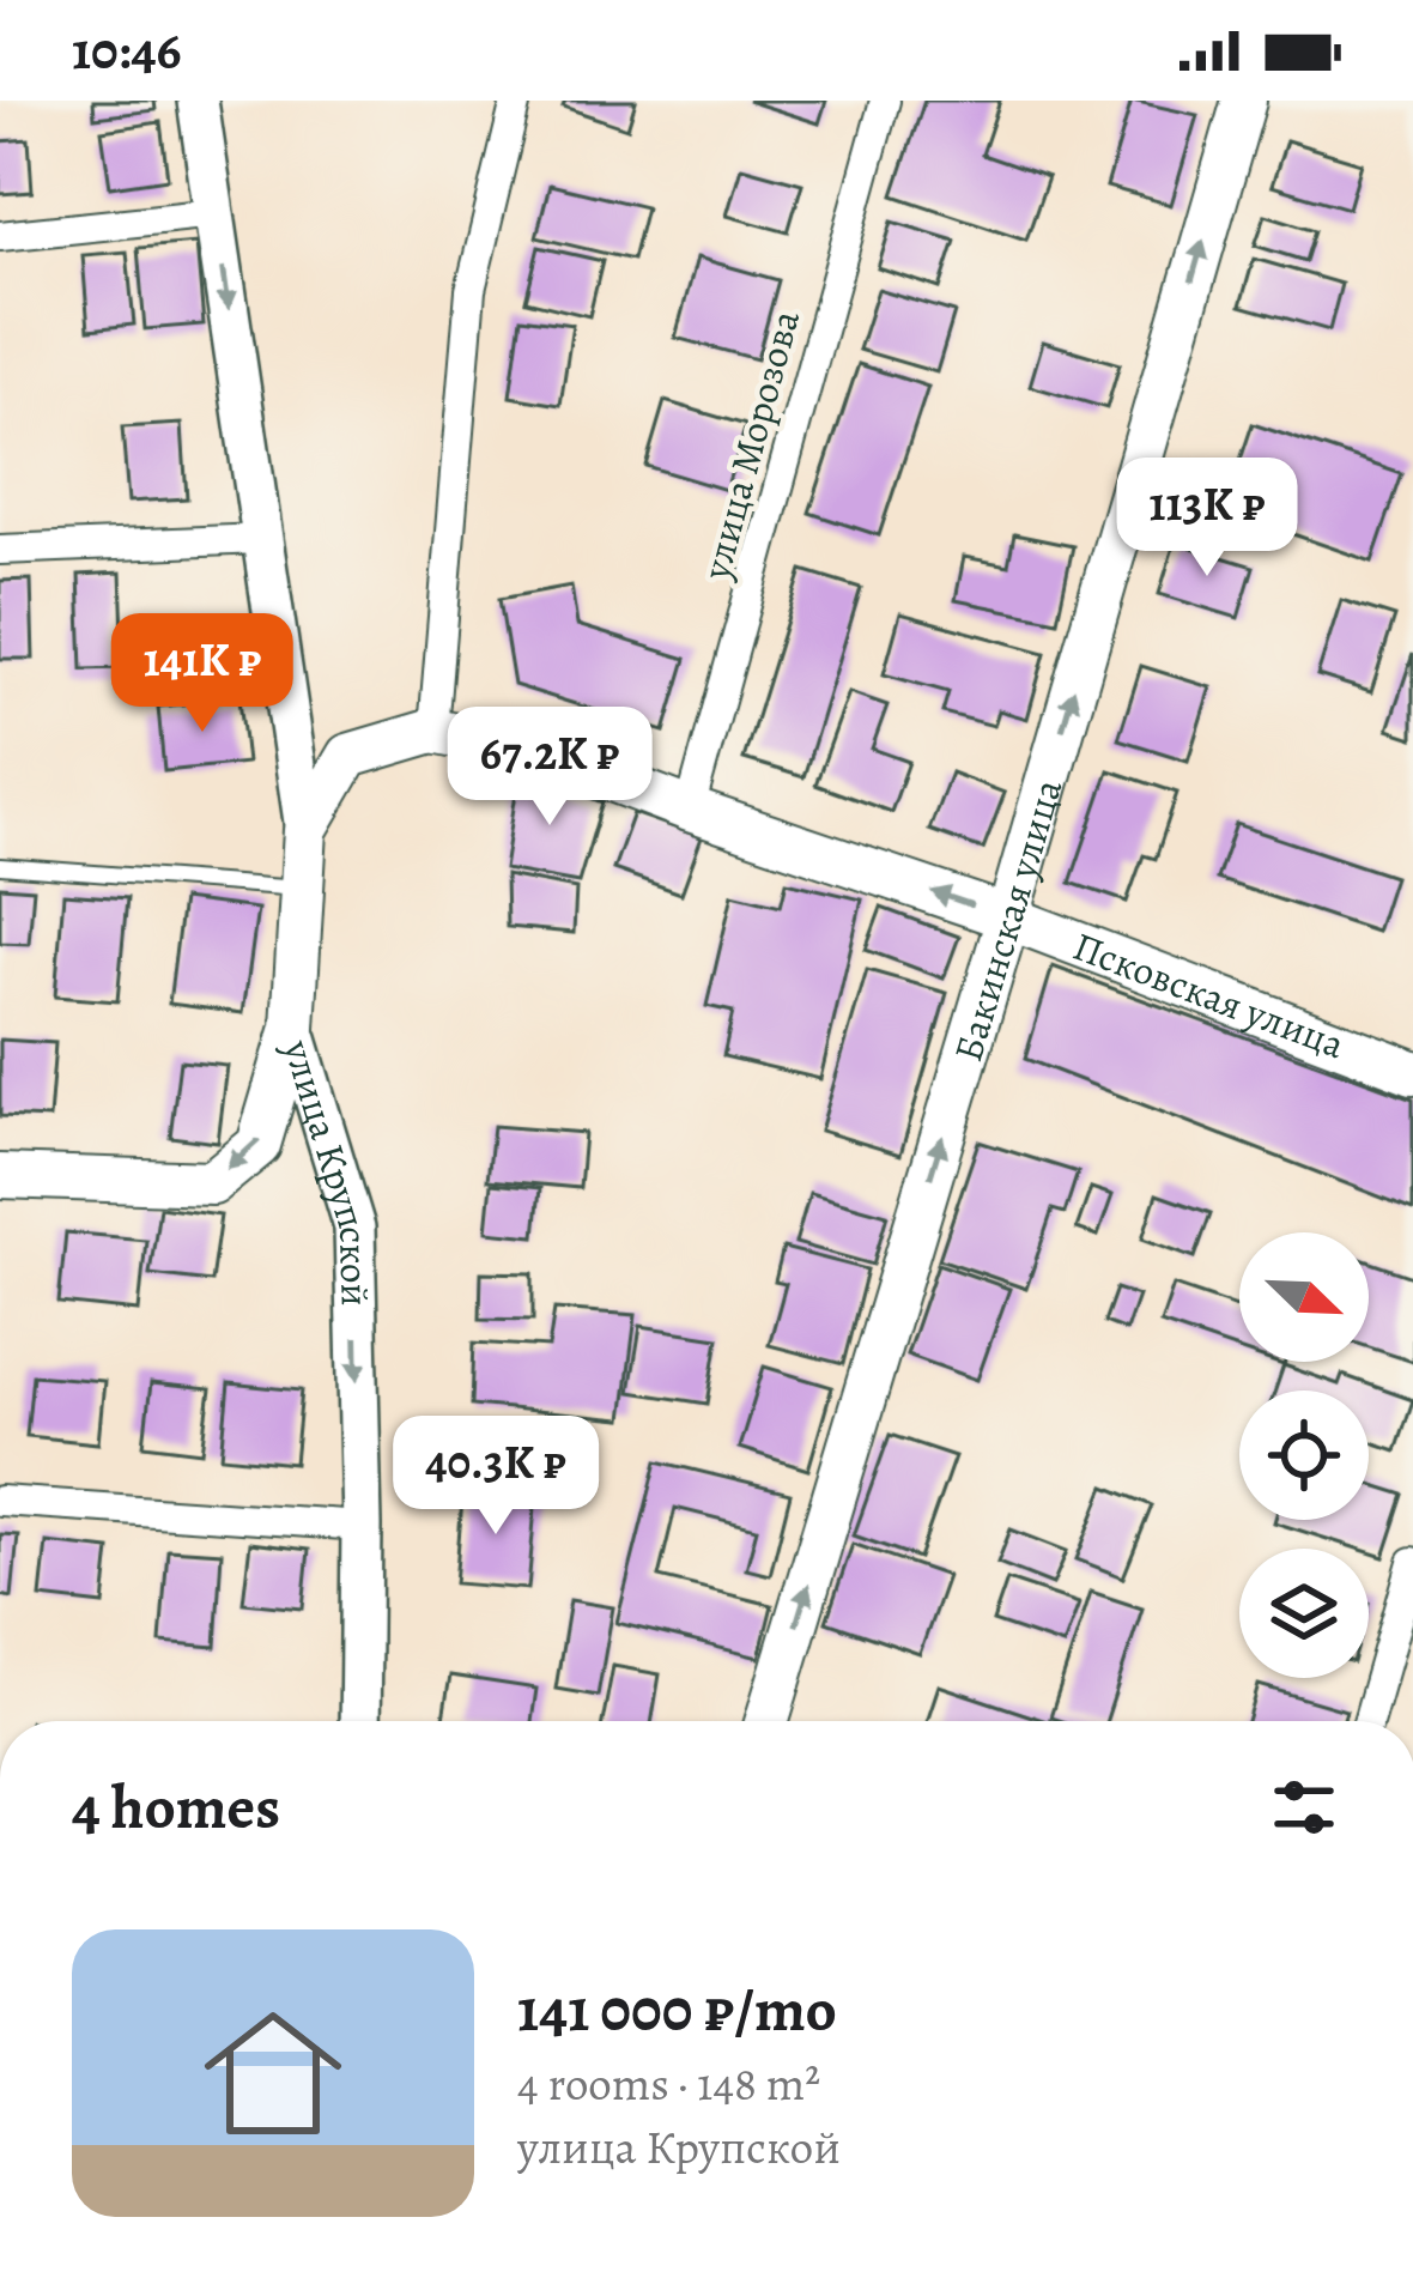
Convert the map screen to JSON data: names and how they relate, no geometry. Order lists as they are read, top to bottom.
{
  "streets": {
    "main road": ["Бакинская улица", "Псковская улица", "улица Крупской"],
    "street": ["улица Морозова"]
  },
  "crossings": [
    ["улица Морозова", "Псковская улица"],
    ["Бакинская улица", "Псковская улица"]
  ],
  "one_way": ["Бакинская улица"],
  "north": "bottom right",
  "page": {
    "status": "10:46",
    "price": [
      "113K ₽",
      "141K ₽",
      "67.2K ₽",
      "40.3K ₽"
    ],
    "heading": "4 homes",
    "list": [
      {
        "name": "141 000 ₽/mo",
        "note": "4 rooms · 148 m² · улица Крупской"
      }
    ]
  }
}
